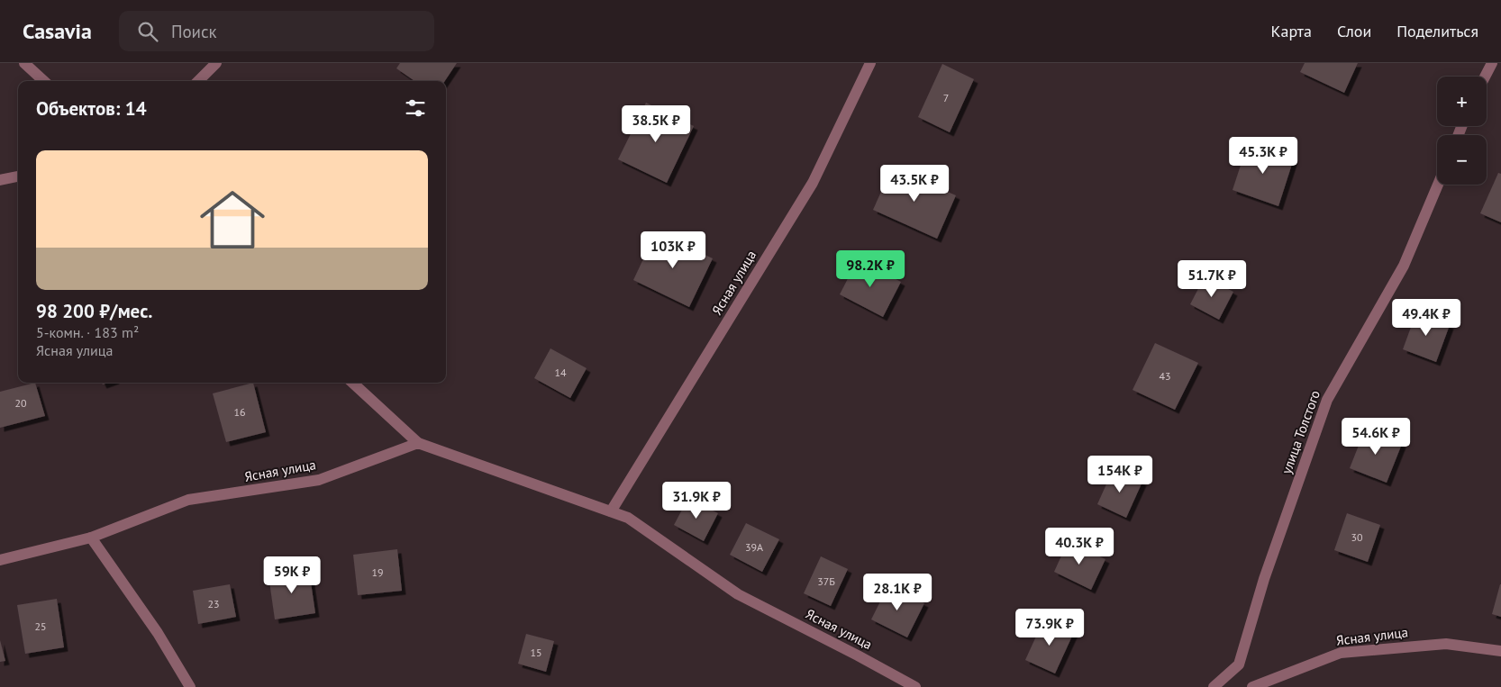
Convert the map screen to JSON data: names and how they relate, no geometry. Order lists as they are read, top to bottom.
{
  "streets": {
    "street": ["Ясная улица", "улица Толстого"]
  },
  "house_numbers": [
    "7",
    "14",
    "43",
    "20",
    "16",
    "30",
    "39А",
    "19",
    "37Б",
    "23",
    "25",
    "15"
  ],
  "page": {
    "header": "Casavia",
    "search": "Поиск",
    "nav": ["Карта", "Слои", "Поделиться"],
    "map_buttons": ["+", "−"],
    "heading": "Объектов: 14",
    "price": [
      "38.5K ₽",
      "45.3K ₽",
      "43.5K ₽",
      "103K ₽",
      "98.2K ₽",
      "51.7K ₽",
      "49.4K ₽",
      "54.6K ₽",
      "154K ₽",
      "31.9K ₽",
      "40.3K ₽",
      "59K ₽",
      "28.1K ₽",
      "73.9K ₽"
    ],
    "list": [
      {
        "name": "98 200 ₽/мес.",
        "note": "5-комн. · 183 m² · Ясная улица"
      }
    ]
  }
}
